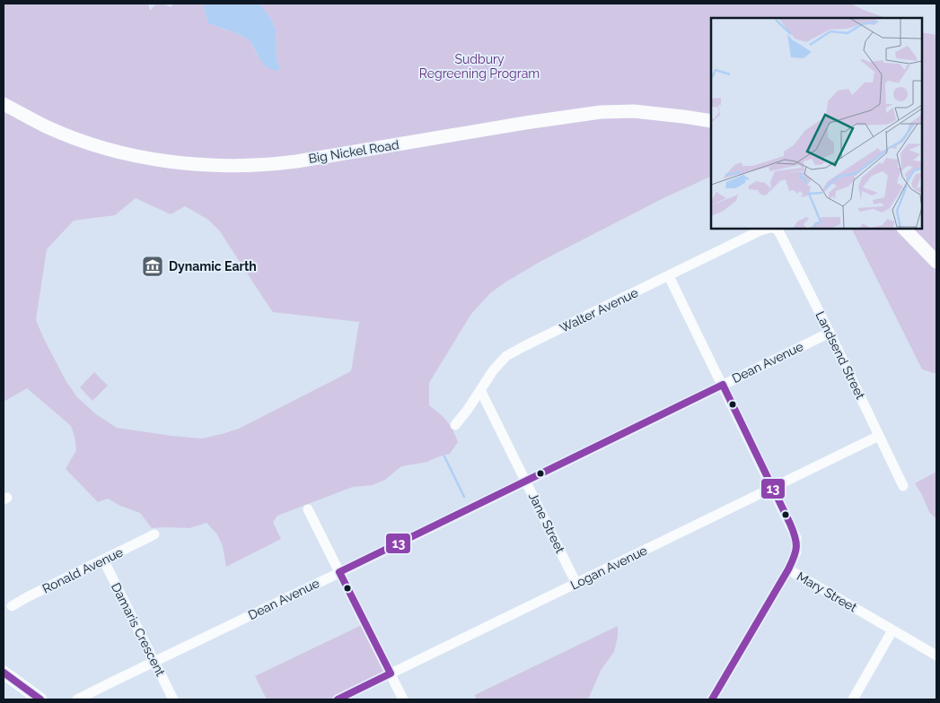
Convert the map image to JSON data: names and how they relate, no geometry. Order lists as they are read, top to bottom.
{
  "streets": {
    "main road": ["Big Nickel Road"],
    "street": [
      "Walter Avenue",
      "Landsend Street",
      "Dean Avenue",
      "Jane Street",
      "Logan Avenue",
      "Ronald Avenue",
      "Mary Street",
      "Damaris Crescent"
    ]
  },
  "crossings": [
    ["Walter Avenue", "Jane Street"],
    ["Walter Avenue", "Mary Street"],
    ["Landsend Street", "Dean Avenue"],
    ["Landsend Street", "Logan Avenue"],
    ["Dean Avenue", "Jane Street"],
    ["Dean Avenue", "Mary Street"],
    ["Dean Avenue", "Damaris Crescent"],
    ["Jane Street", "Logan Avenue"],
    ["Logan Avenue", "Mary Street"],
    ["Ronald Avenue", "Damaris Crescent"]
  ],
  "parks": ["Sudbury Regreening Program"],
  "places": {
    "museum": ["Dynamic Earth"]
  },
  "lines": ["transit line 13"]
}
